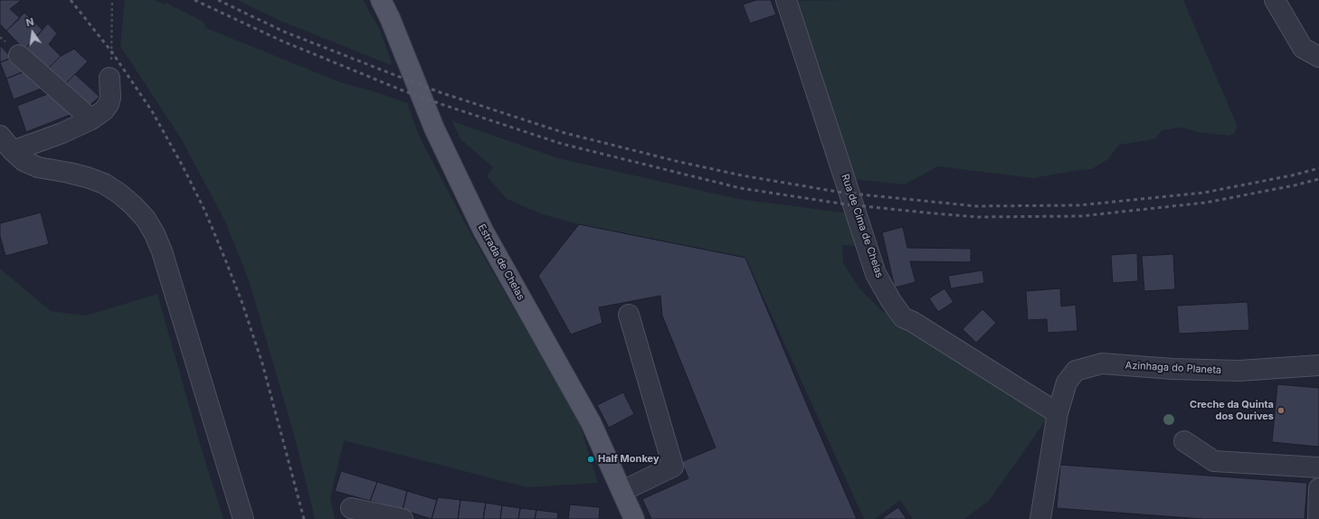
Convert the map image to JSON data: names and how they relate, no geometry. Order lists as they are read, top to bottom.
{
  "streets": {
    "main road": ["Estrada de Chelas"],
    "street": ["Rua de Cima de Chelas", "Azinhaga do Planeta"]
  },
  "crossings": [
    ["Rua de Cima de Chelas", "Azinhaga do Planeta"]
  ],
  "places": ["Creche da Quinta dos Ourives", "Half Monkey"],
  "north": "top"
}
